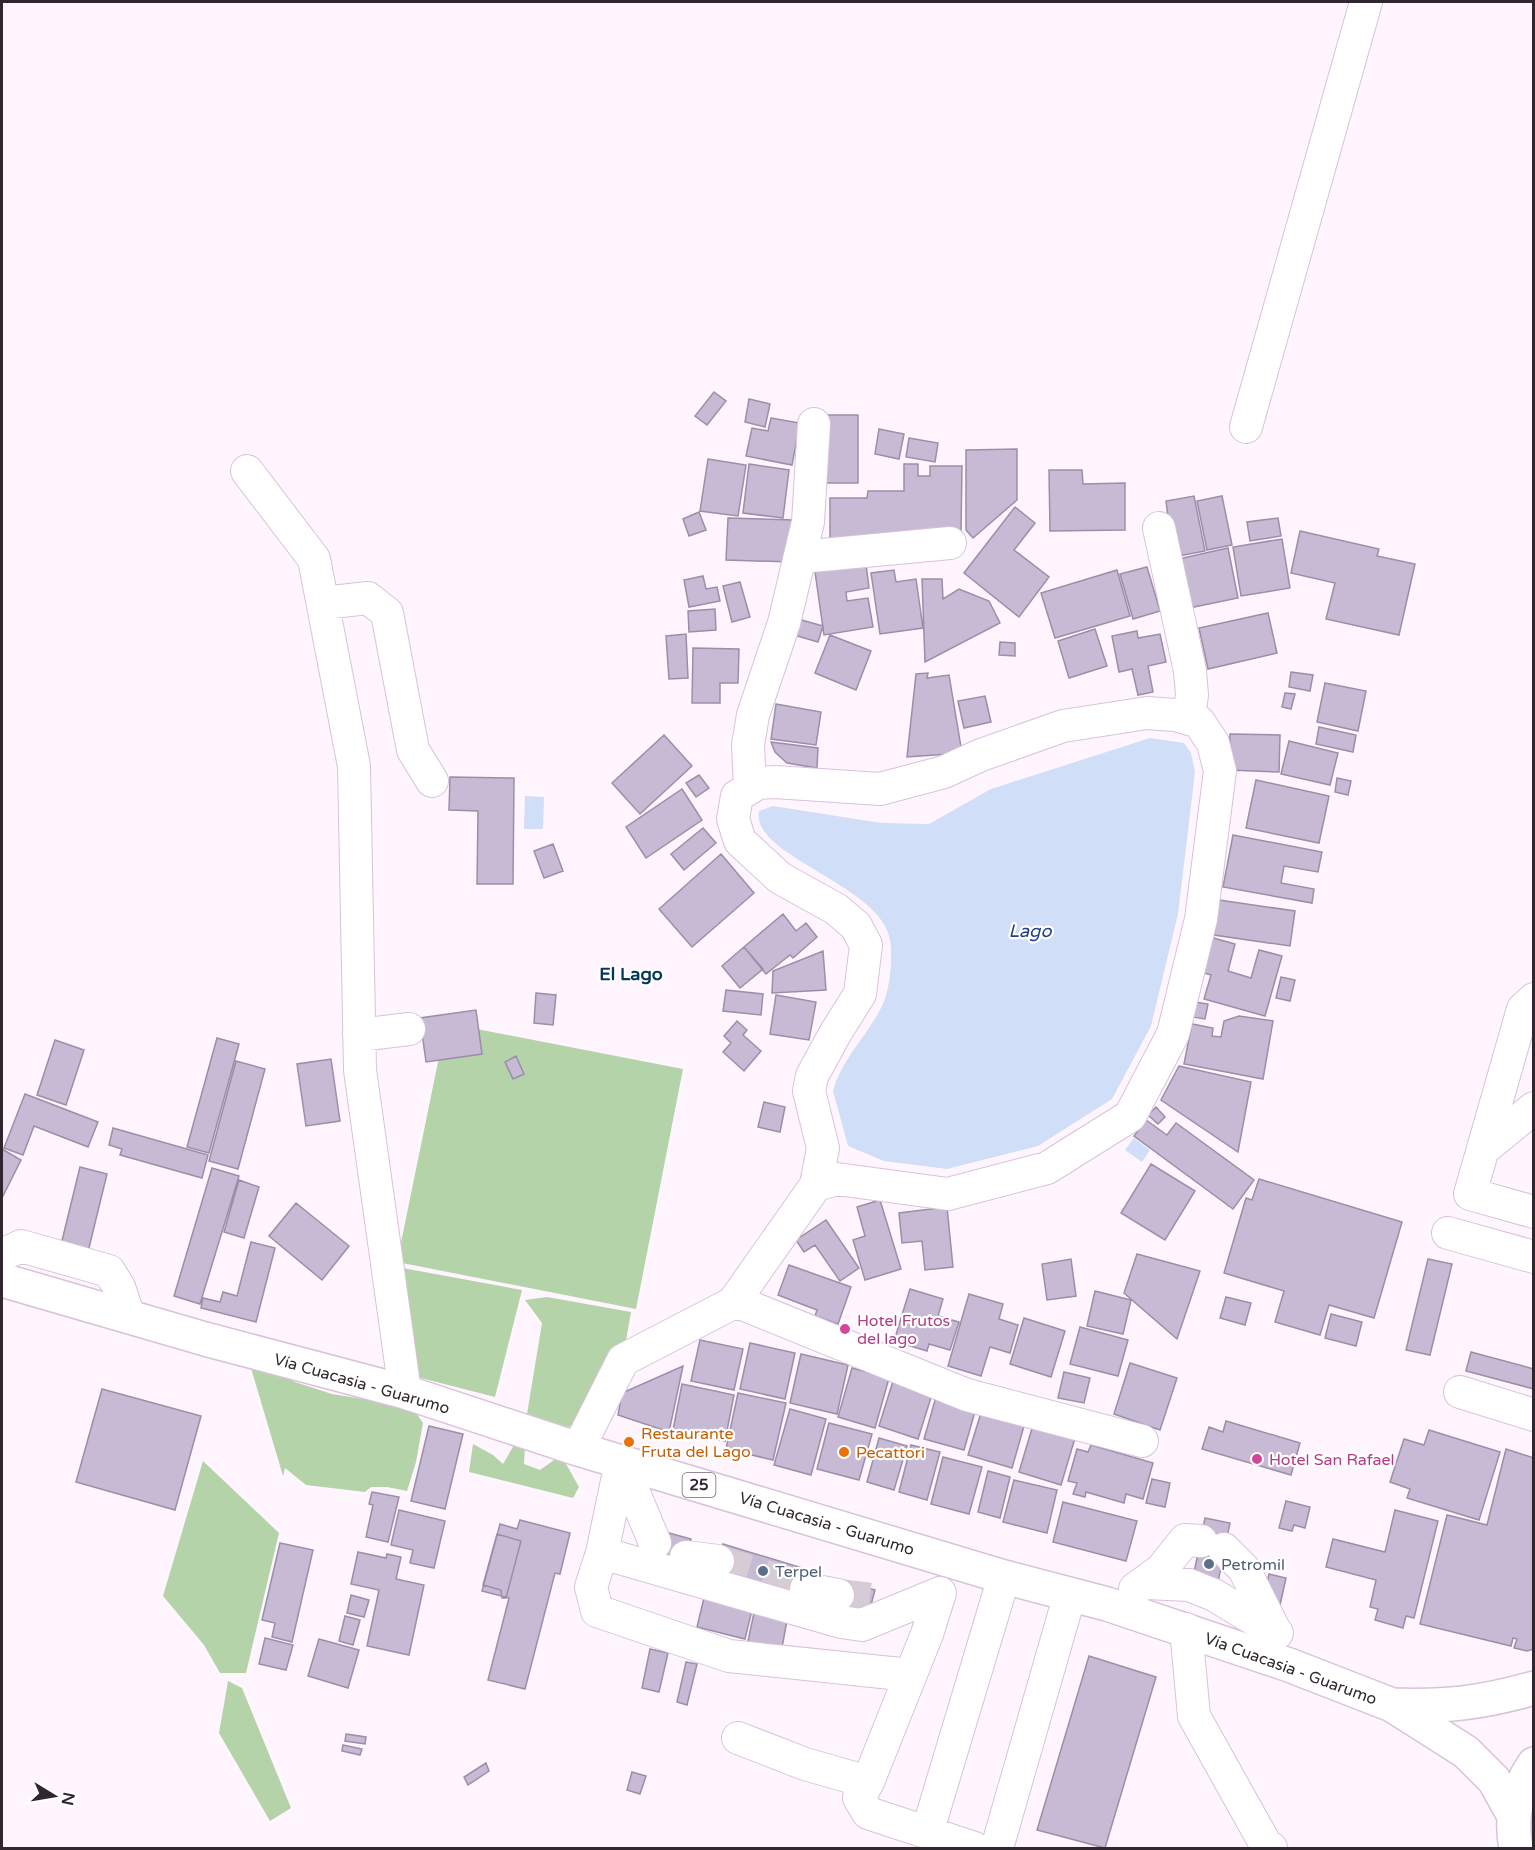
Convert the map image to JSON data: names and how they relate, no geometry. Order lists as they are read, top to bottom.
{
  "streets": {
    "main road": ["Vía Cuacasia - Guarumo", "25"]
  },
  "crossings": [
    ["Vía Cuacasia - Guarumo", "25"]
  ],
  "districts": ["El Lago"],
  "water": ["Lago"],
  "places": [
    "Hotel Frutos del lago",
    "Restaurante Fruta del Lago",
    "Pecattori",
    "Hotel San Rafael",
    "Petromil",
    "Terpel"
  ],
  "north": "right"
}
